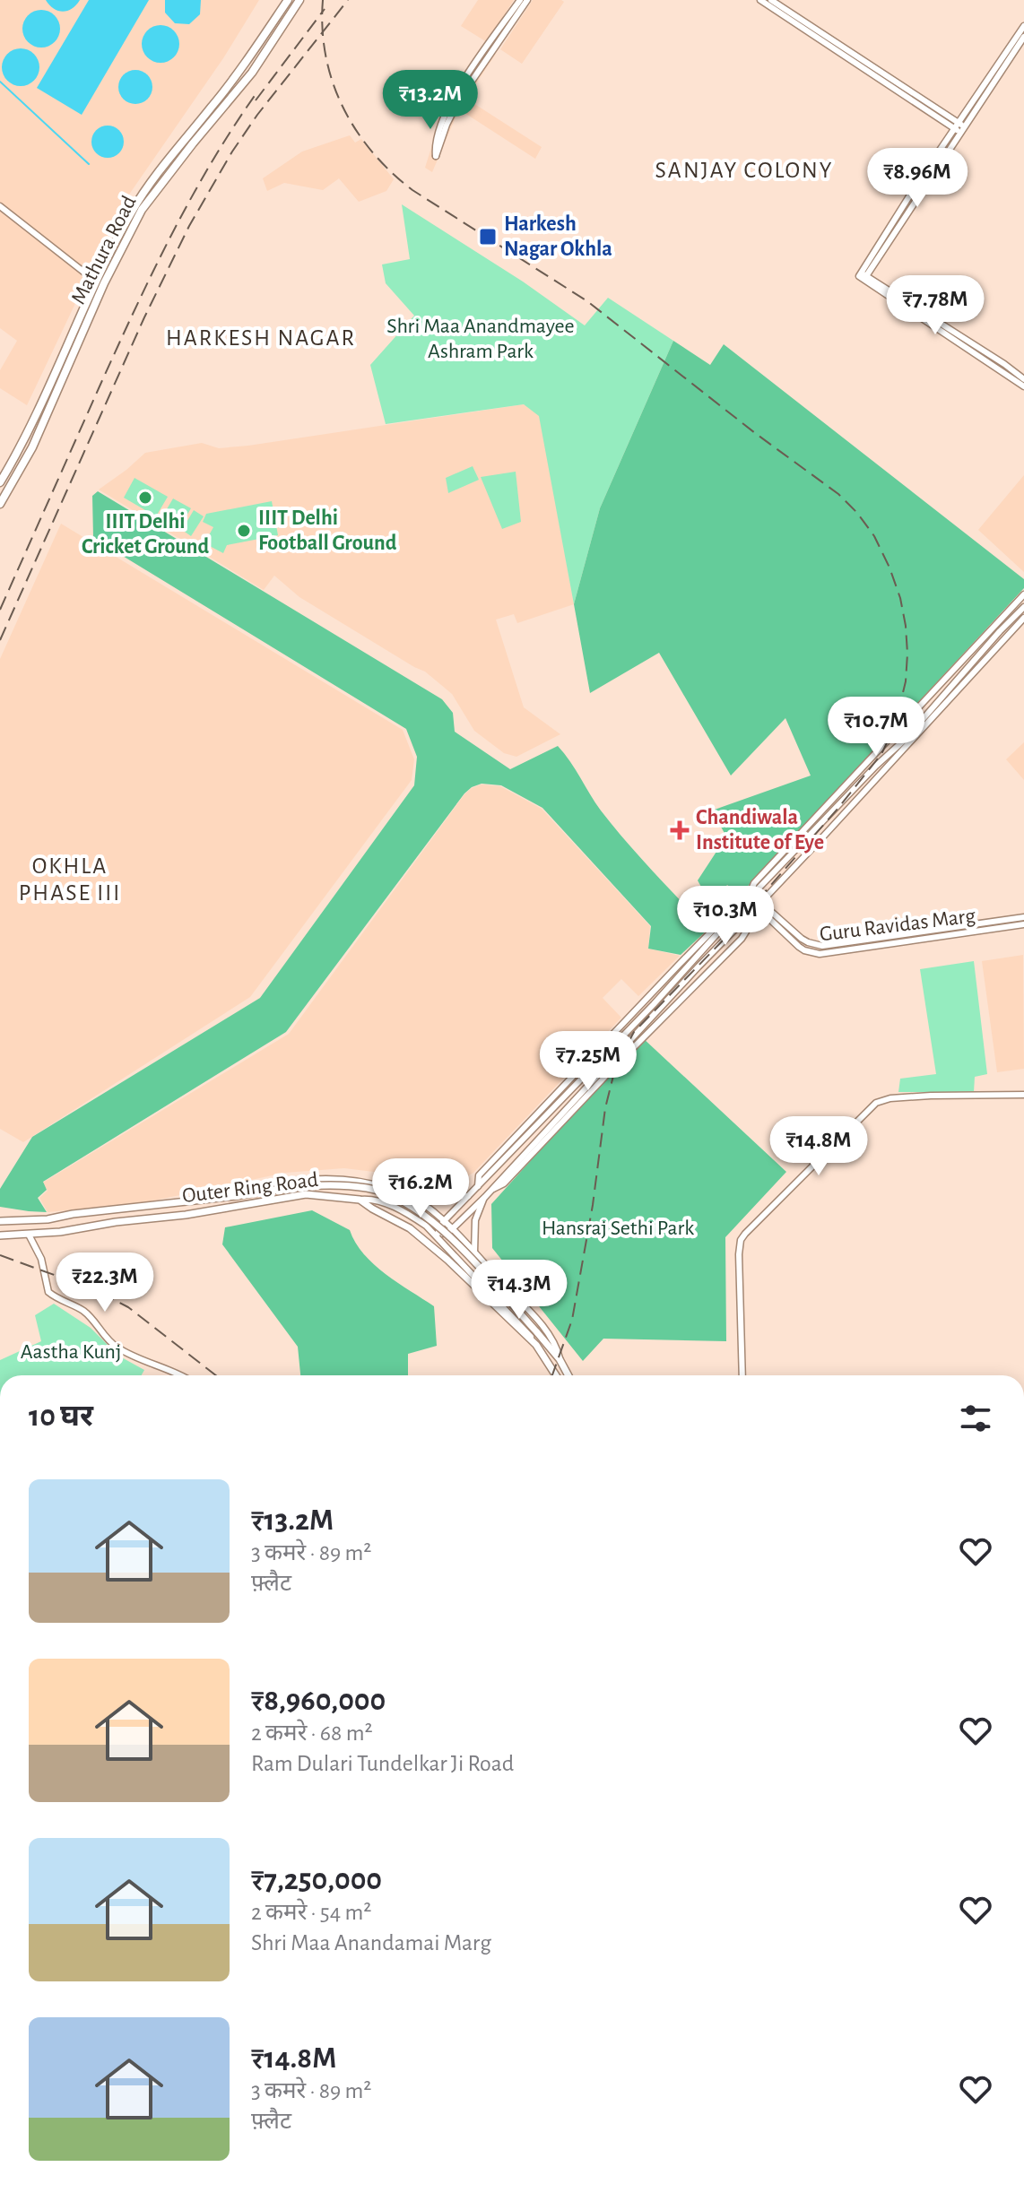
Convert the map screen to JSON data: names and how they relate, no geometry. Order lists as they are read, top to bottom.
{
  "streets": {
    "highway": ["Mathura Road"],
    "main road": ["Guru Ravidas Marg", "Outer Ring Road"]
  },
  "districts": ["SANJAY COLONY", "HARKESH NAGAR", "OKHLA PHASE III"],
  "parks": ["Shri Maa Anandmayee Ashram Park", "Hansraj Sethi Park", "Aastha Kunj"],
  "places": {
    "transit": ["Harkesh Nagar Okhla"],
    "other": ["IIIT Delhi Cricket Ground", "IIIT Delhi Football Ground"],
    "health": ["Chandiwala Institute of Eye"]
  },
  "page": {
    "price": [
      "₹13.2M",
      "₹8.96M",
      "₹7.78M",
      "₹10.7M",
      "₹10.3M",
      "₹7.25M",
      "₹14.8M",
      "₹16.2M",
      "₹22.3M",
      "₹14.3M"
    ],
    "heading": "10 घर",
    "list": [
      {
        "name": "₹13.2M",
        "note": "3 कमरे · 89 m² · फ़्लैट"
      },
      {
        "name": "₹8,960,000",
        "note": "2 कमरे · 68 m² · Ram Dulari Tundelkar Ji Road"
      },
      {
        "name": "₹7,250,000",
        "note": "2 कमरे · 54 m² · Shri Maa Anandamai Marg"
      },
      {
        "name": "₹14.8M",
        "note": "3 कमरे · 89 m² · फ़्लैट"
      }
    ]
  }
}
